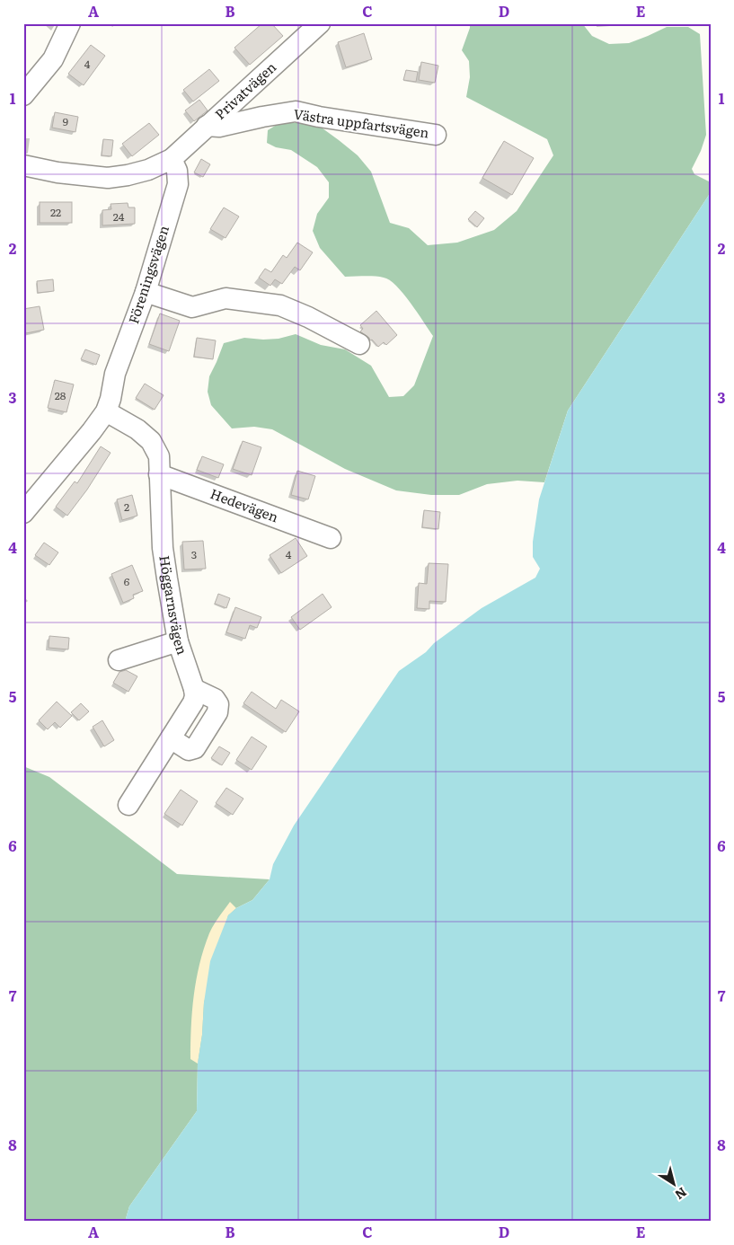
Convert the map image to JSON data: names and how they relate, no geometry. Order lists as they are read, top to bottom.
{
  "streets": {
    "street": [
      "Privatvägen",
      "Västra uppfartsvägen",
      "Föreningsvägen",
      "Hedevägen",
      "Höggarnsvägen"
    ]
  },
  "crossings": [
    ["Privatvägen", "Västra uppfartsvägen"],
    ["Privatvägen", "Föreningsvägen"],
    ["Föreningsvägen", "Höggarnsvägen"],
    ["Hedevägen", "Höggarnsvägen"]
  ],
  "house_numbers": [
    "4",
    "9",
    "22",
    "24",
    "28",
    "2",
    "3",
    "4",
    "6"
  ],
  "north": "bottom right",
  "grid": {
    "columns": [
      "A",
      "B",
      "C",
      "D",
      "E"
    ],
    "rows": [
      "1",
      "2",
      "3",
      "4",
      "5",
      "6",
      "7",
      "8"
    ]
  }
}
